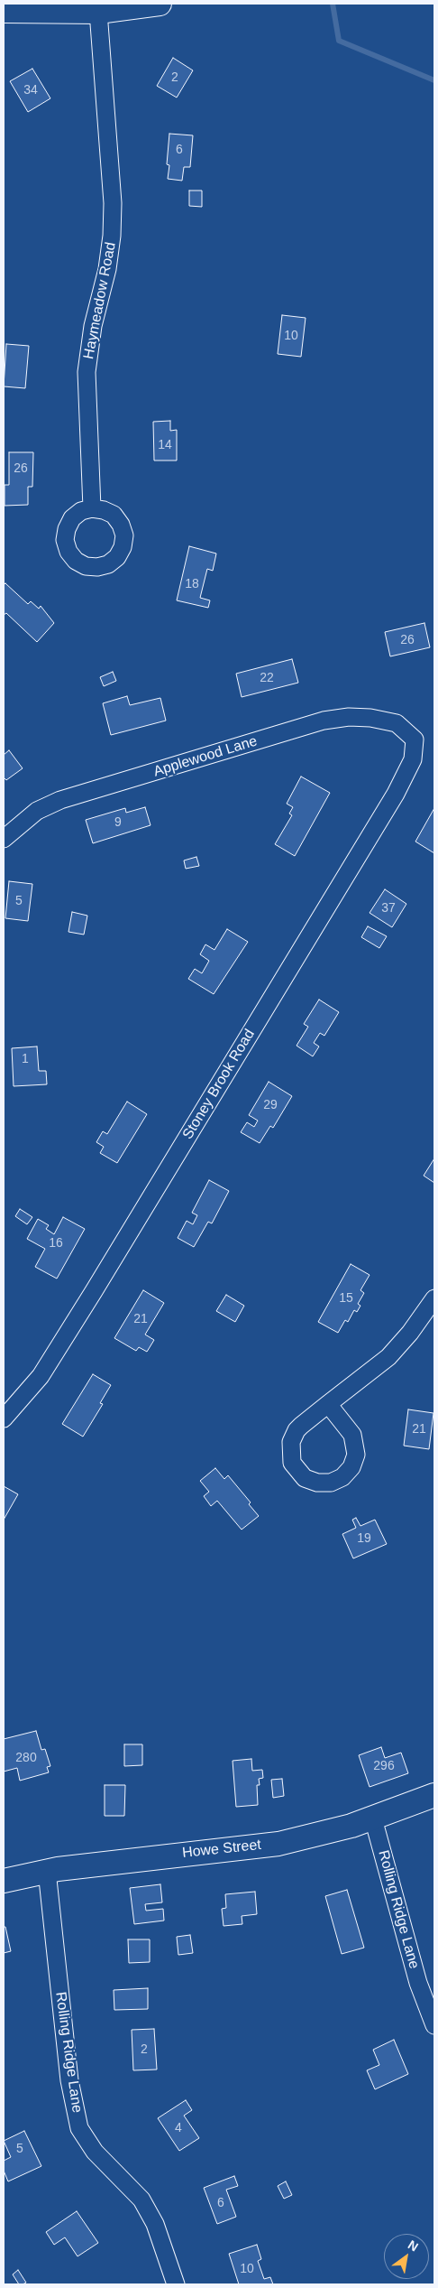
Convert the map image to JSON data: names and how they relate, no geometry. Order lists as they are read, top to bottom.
{
  "streets": {
    "street": [
      "Haymeadow Road",
      "Applewood Lane",
      "Stoney Brook Road",
      "Howe Street",
      "Rolling Ridge Lane"
    ]
  },
  "crossings": [
    ["Applewood Lane", "Stoney Brook Road"],
    ["Howe Street", "Rolling Ridge Lane"]
  ],
  "house_numbers": [
    "2",
    "34",
    "6",
    "10",
    "14",
    "26",
    "18",
    "26",
    "22",
    "9",
    "5",
    "37",
    "1",
    "29",
    "16",
    "15",
    "21",
    "21",
    "19",
    "280",
    "296",
    "2",
    "4",
    "5",
    "6",
    "10"
  ],
  "north": "top right"
}
